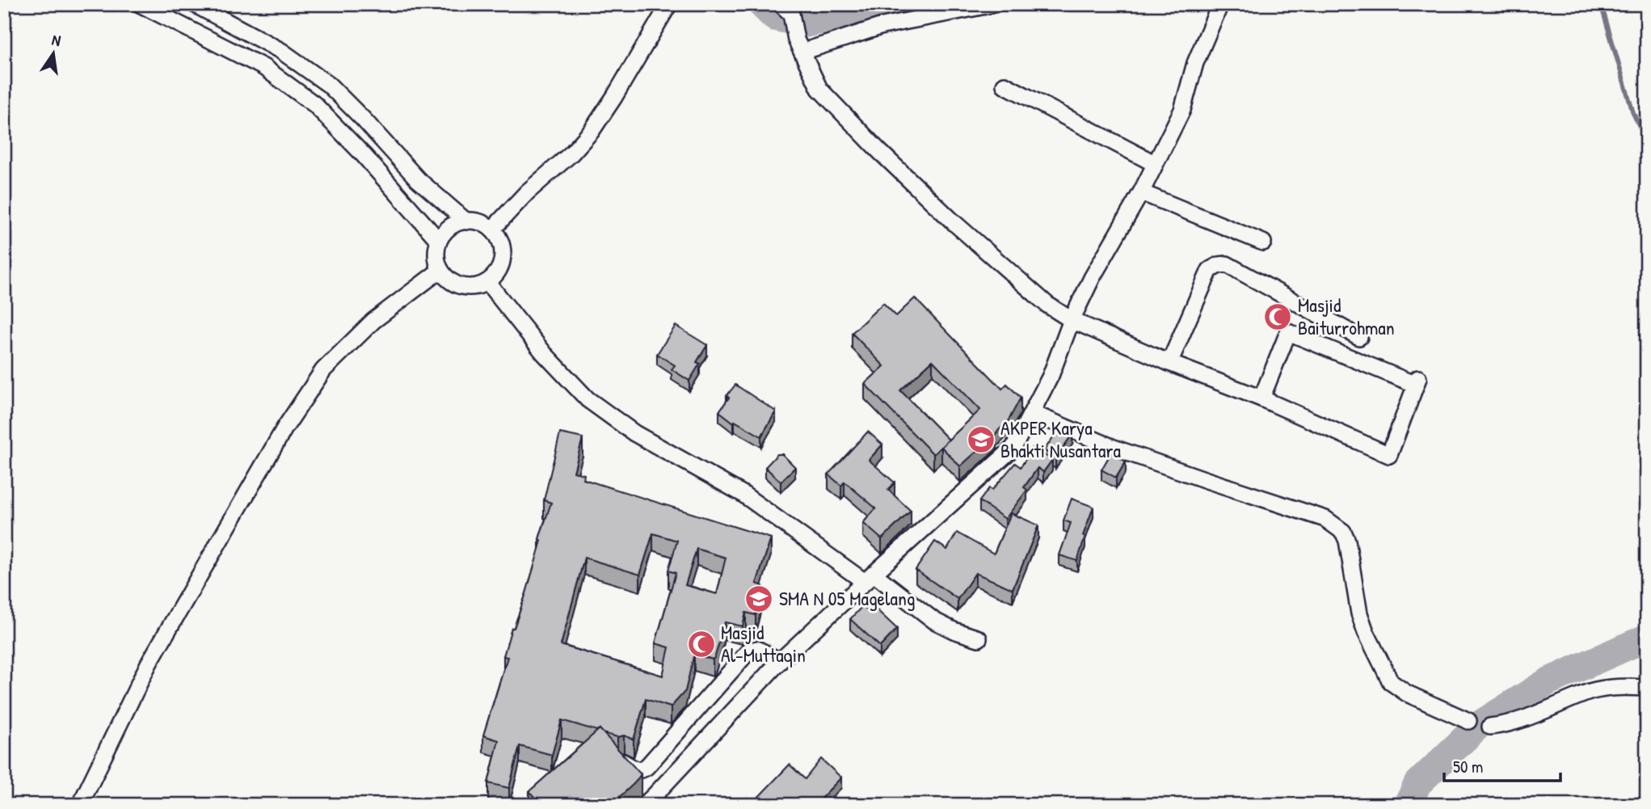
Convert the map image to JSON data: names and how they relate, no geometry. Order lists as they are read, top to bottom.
{
  "places": {
    "mosque": ["Masjid Baiturrohman", "Masjid Al-Muttaqin"],
    "school or university": ["AKPER Karya Bhakti Nusantara", "SMA N 05 Magelang"]
  },
  "scale_bar": "50 m",
  "north": "top"
}
